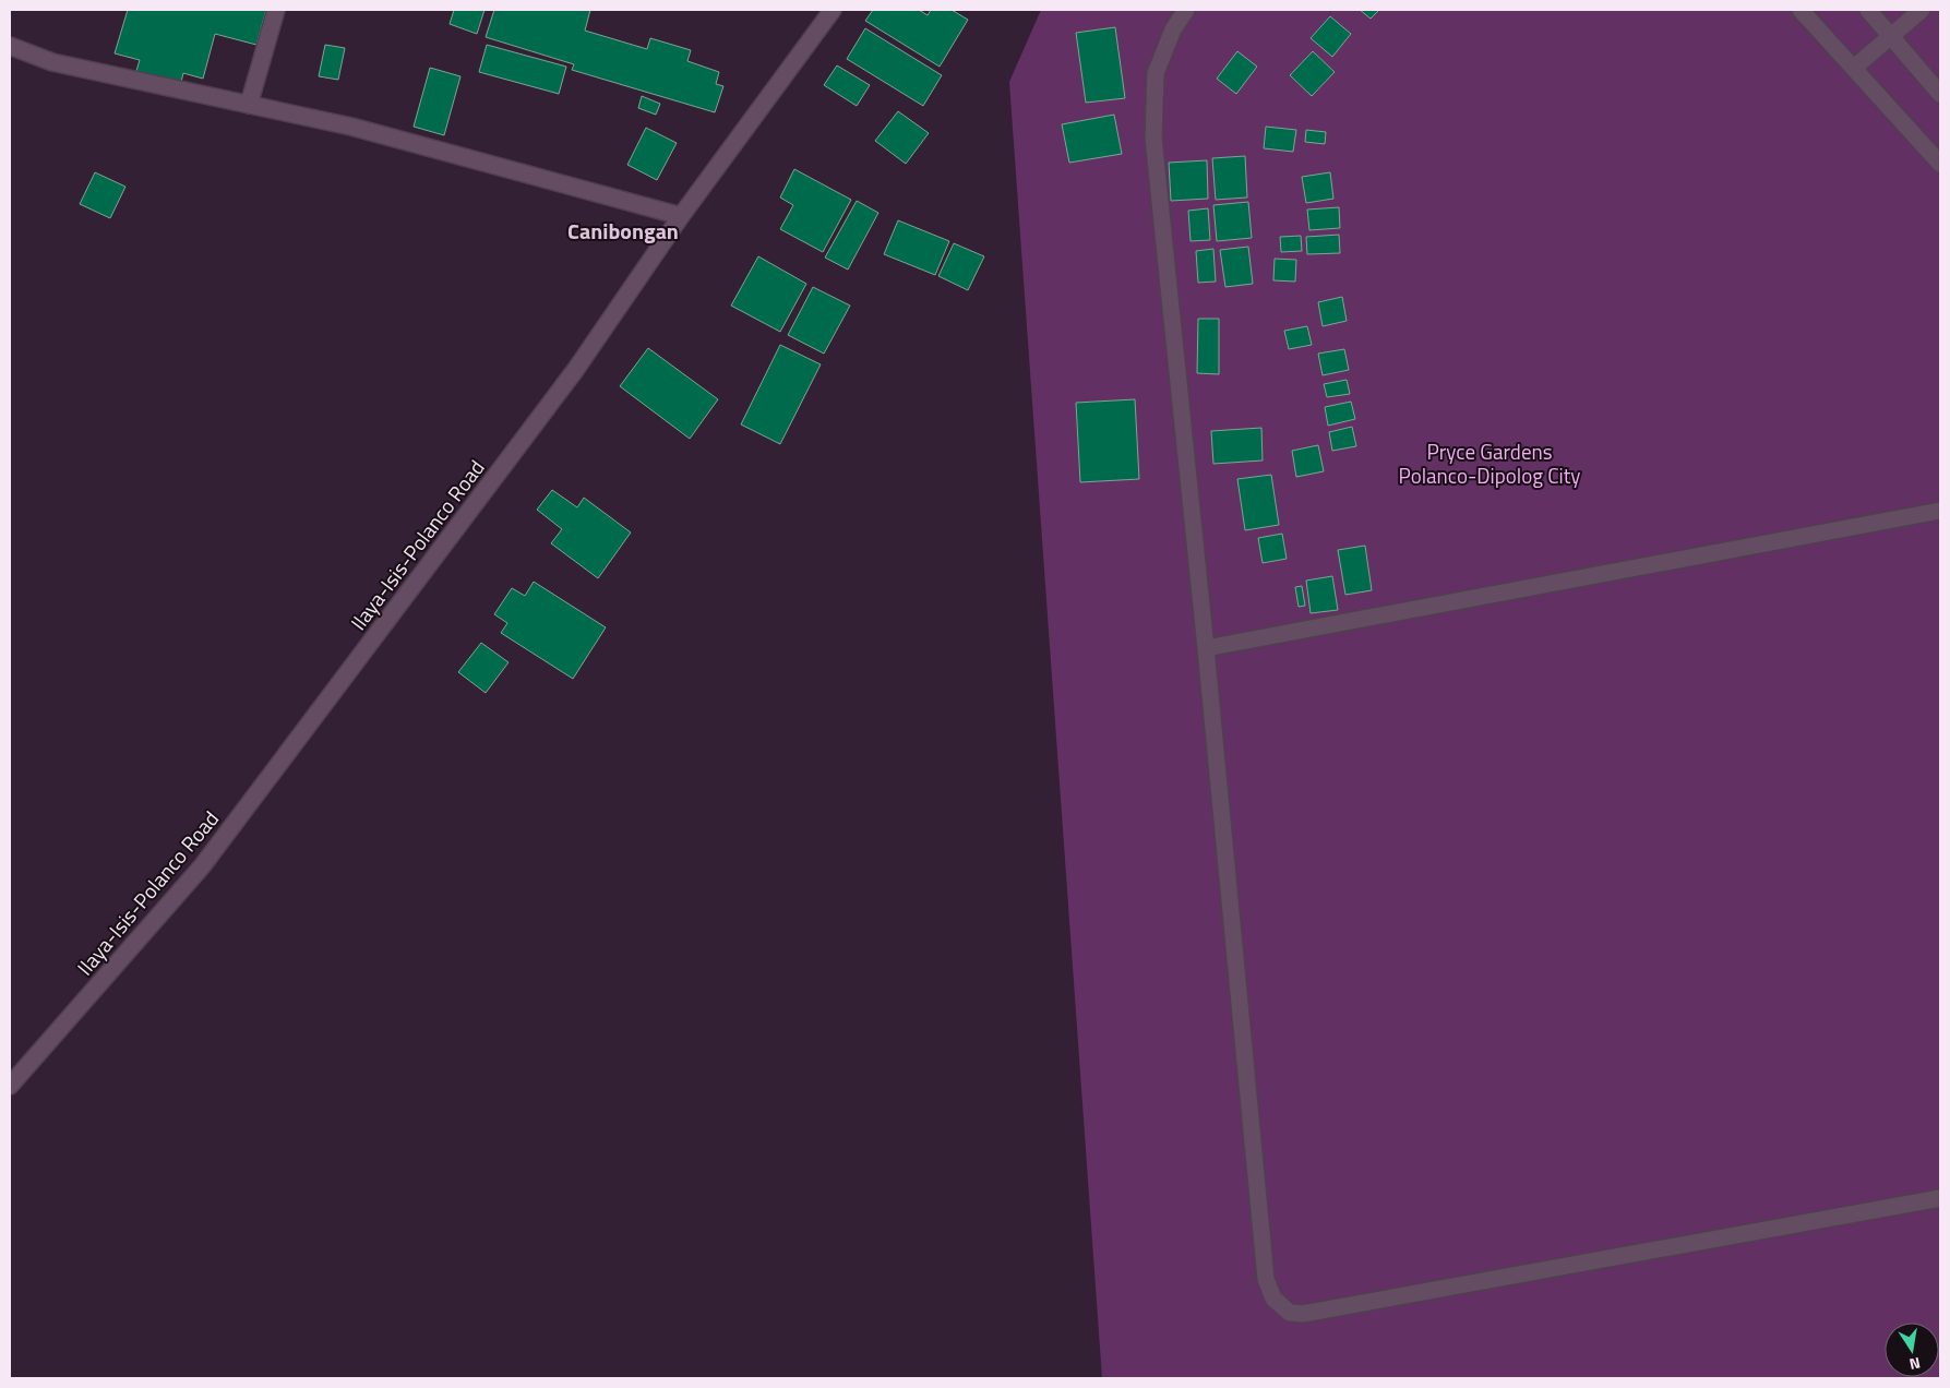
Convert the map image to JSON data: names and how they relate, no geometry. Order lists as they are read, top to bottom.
{
  "streets": {
    "main road": ["Ilaya-Isis-Polanco Road"]
  },
  "districts": ["Canibongan"],
  "parks": ["Pryce Gardens Polanco-Dipolog City"],
  "north": "bottom"
}
